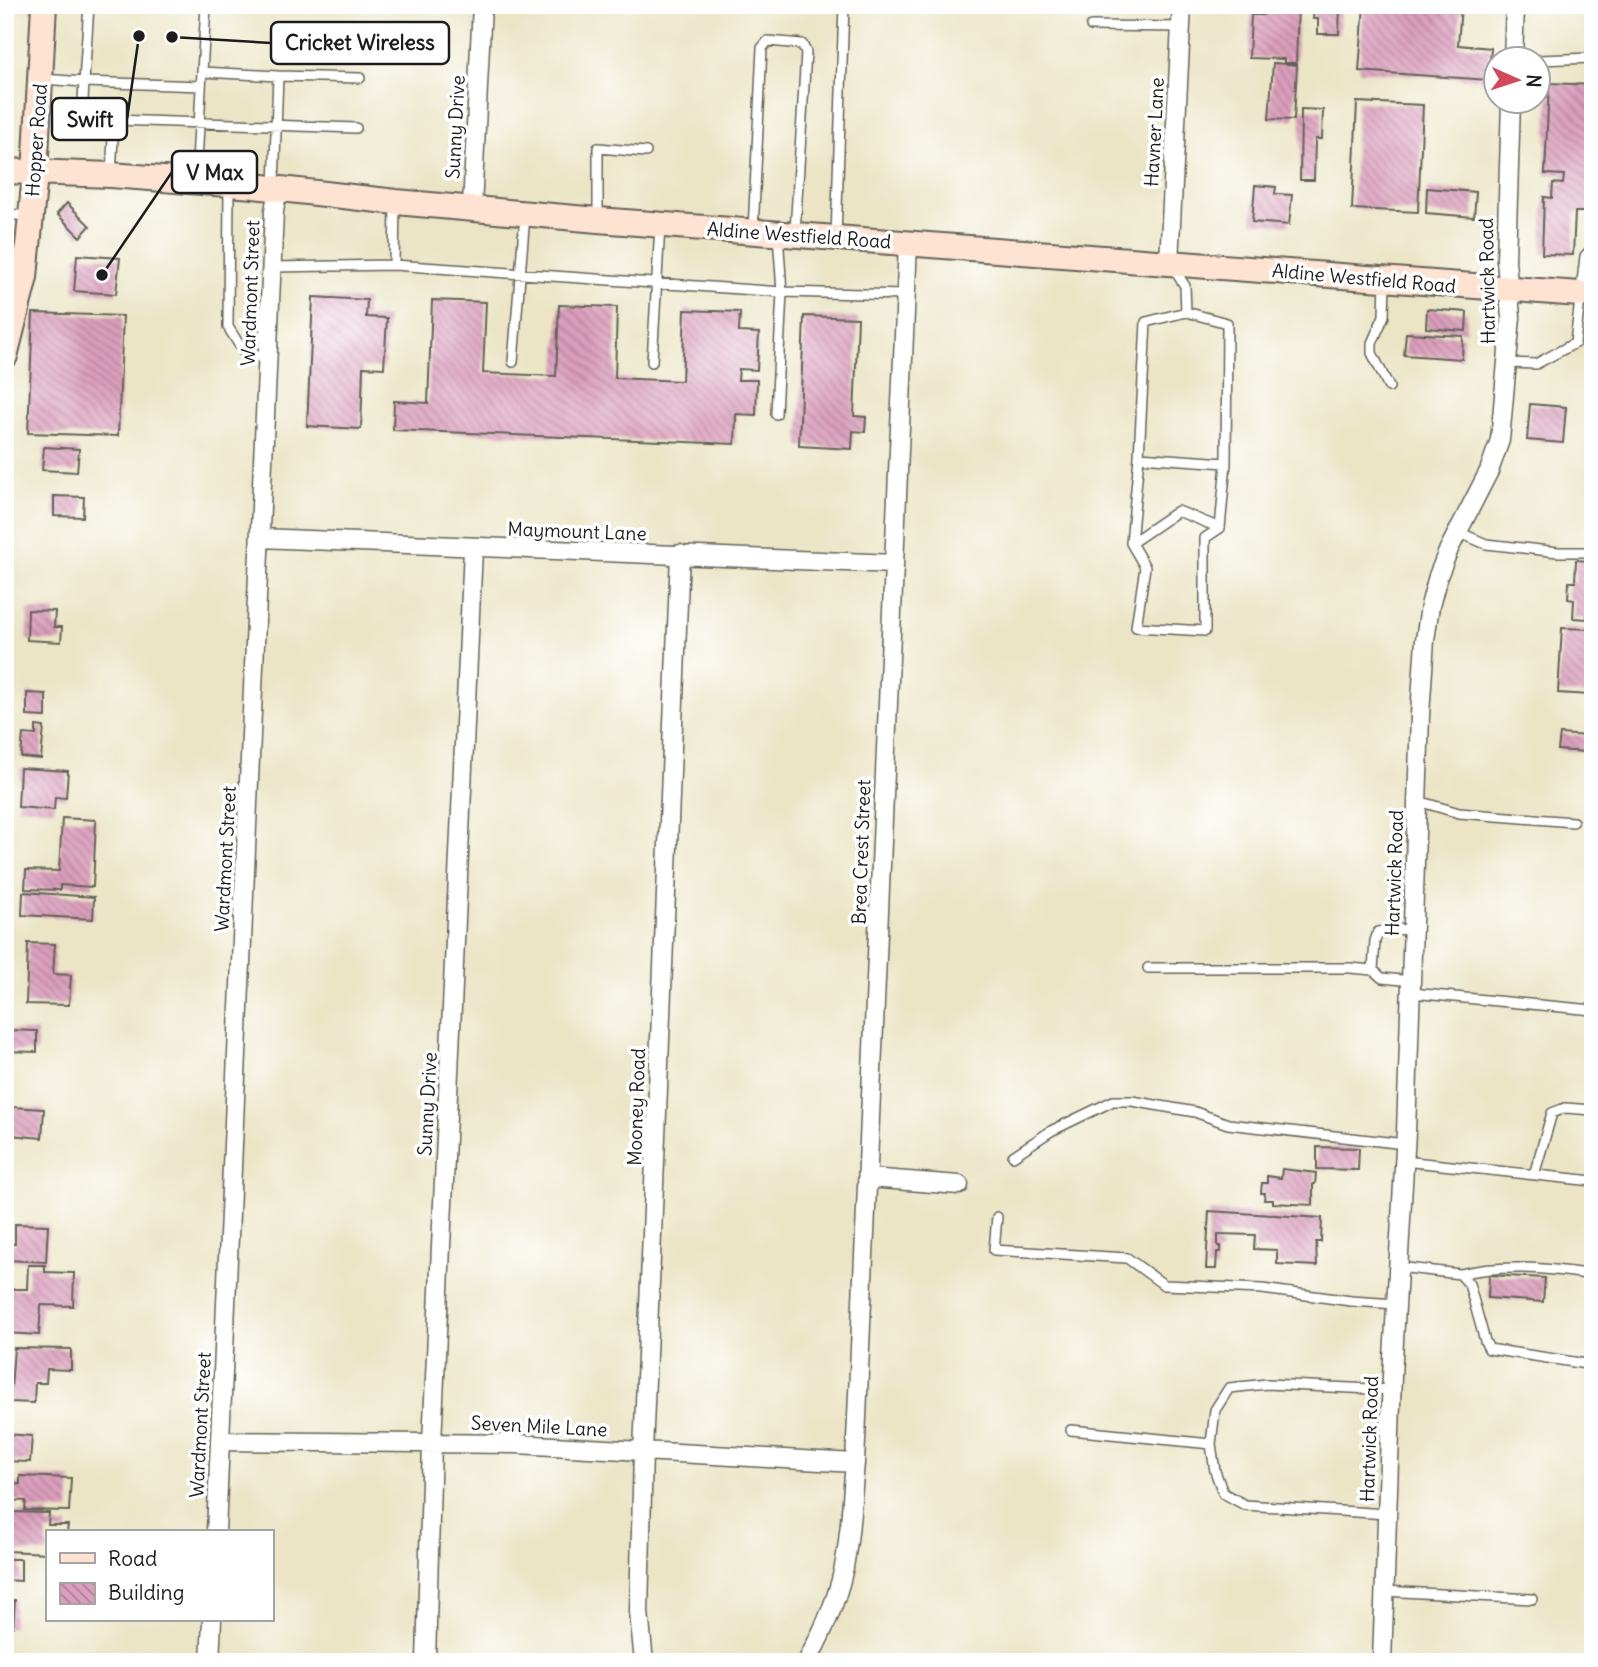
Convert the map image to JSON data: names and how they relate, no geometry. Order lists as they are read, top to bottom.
{
  "streets": {
    "main road": ["Hopper Road", "Aldine Westfield Road"],
    "street": [
      "Sunny Drive",
      "Havner Lane",
      "Hartwick Road",
      "Wardmont Street",
      "Maymount Lane",
      "Brea Crest Street",
      "Mooney Road",
      "Seven Mile Lane"
    ]
  },
  "crossings": [
    ["Sunny Drive", "Aldine Westfield Road"],
    ["Sunny Drive", "Maymount Lane"],
    ["Sunny Drive", "Seven Mile Lane"],
    ["Havner Lane", "Aldine Westfield Road"],
    ["Hopper Road", "Aldine Westfield Road"],
    ["Aldine Westfield Road", "Hartwick Road"],
    ["Aldine Westfield Road", "Wardmont Street"],
    ["Aldine Westfield Road", "Brea Crest Street"],
    ["Wardmont Street", "Maymount Lane"],
    ["Wardmont Street", "Seven Mile Lane"],
    ["Maymount Lane", "Brea Crest Street"],
    ["Maymount Lane", "Mooney Road"],
    ["Brea Crest Street", "Seven Mile Lane"],
    ["Mooney Road", "Seven Mile Lane"]
  ],
  "places": ["Swift", "Cricket Wireless", "V Max"],
  "legend": ["Road", "Building"],
  "north": "right"
}
